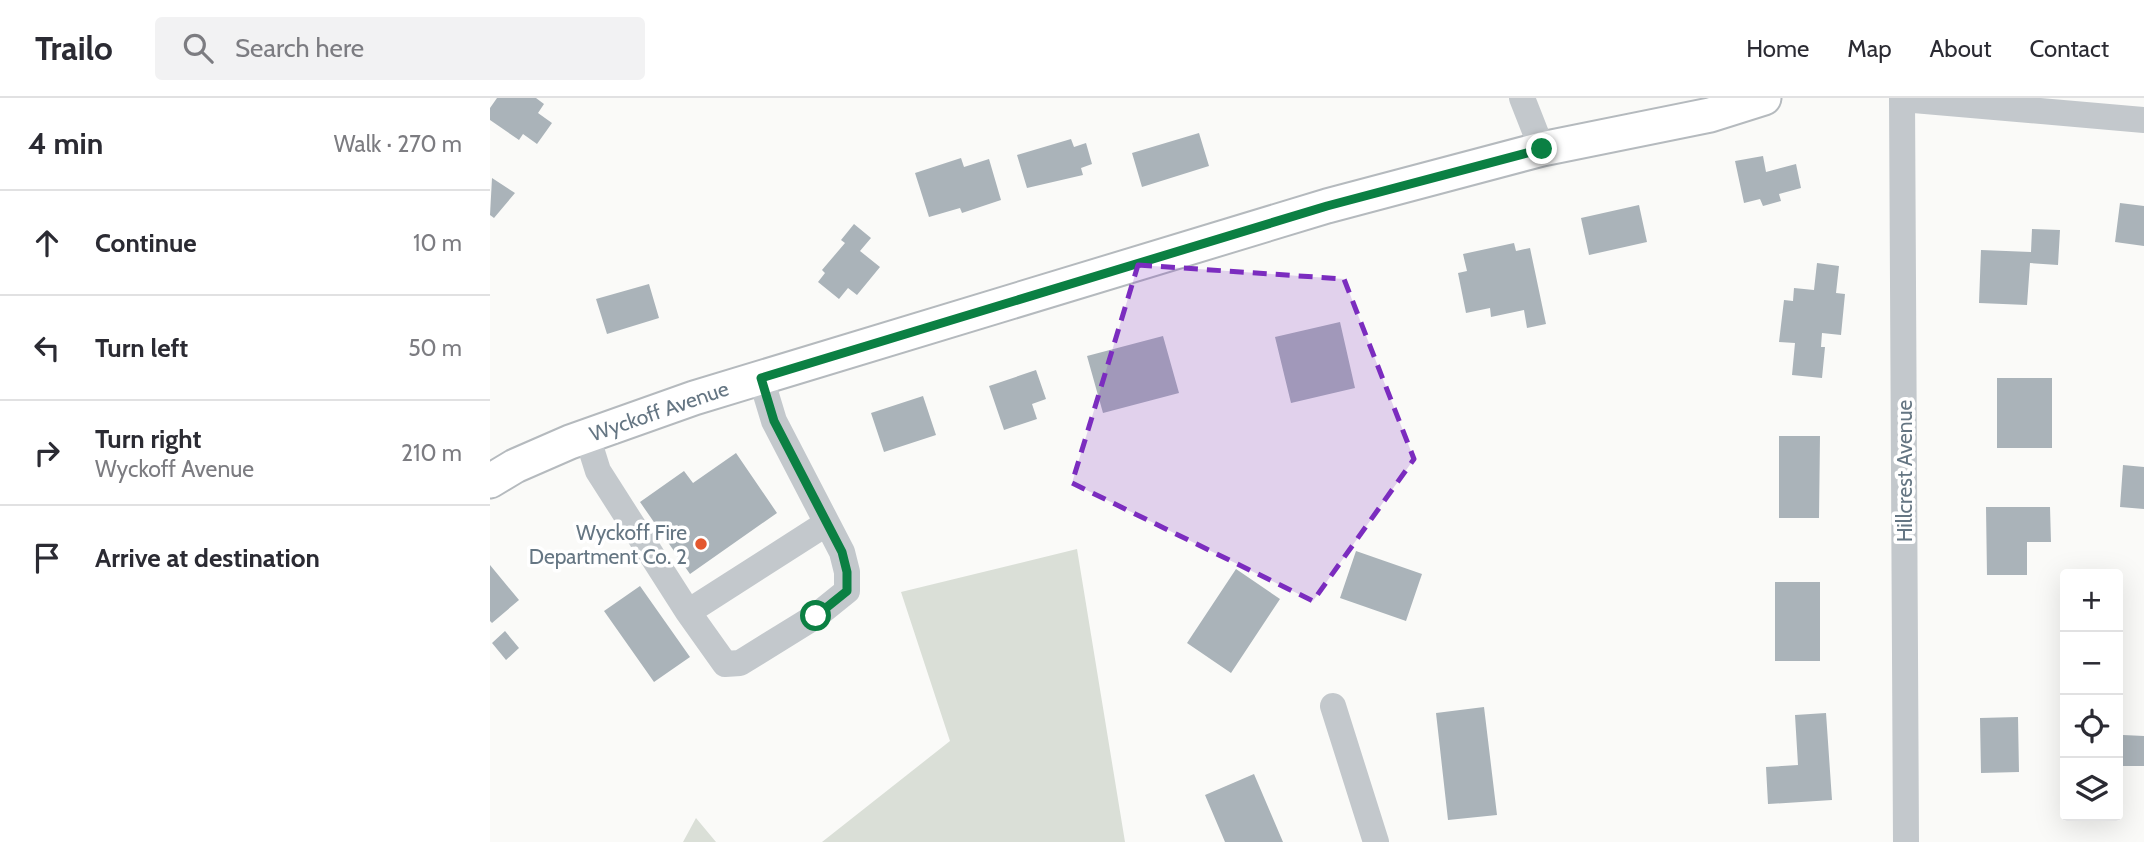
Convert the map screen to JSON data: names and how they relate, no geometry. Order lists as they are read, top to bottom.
{
  "streets": {
    "main road": ["Wyckoff Avenue"],
    "street": ["Hillcrest Avenue"]
  },
  "places": ["Wyckoff Fire Department Co. 2"],
  "page": {
    "header": "Trailo",
    "search": "Search here",
    "nav": [
      "Home",
      "Map",
      "About",
      "Contact"
    ],
    "heading": ["4 min", "Walk · 270 m"],
    "list": [
      ["Continue", "10 m"],
      ["Turn left", "50 m"],
      ["Turn right", "Wyckoff Avenue", "210 m"],
      "Arrive at destination"
    ],
    "map_buttons": ["+", "−"]
  }
}
